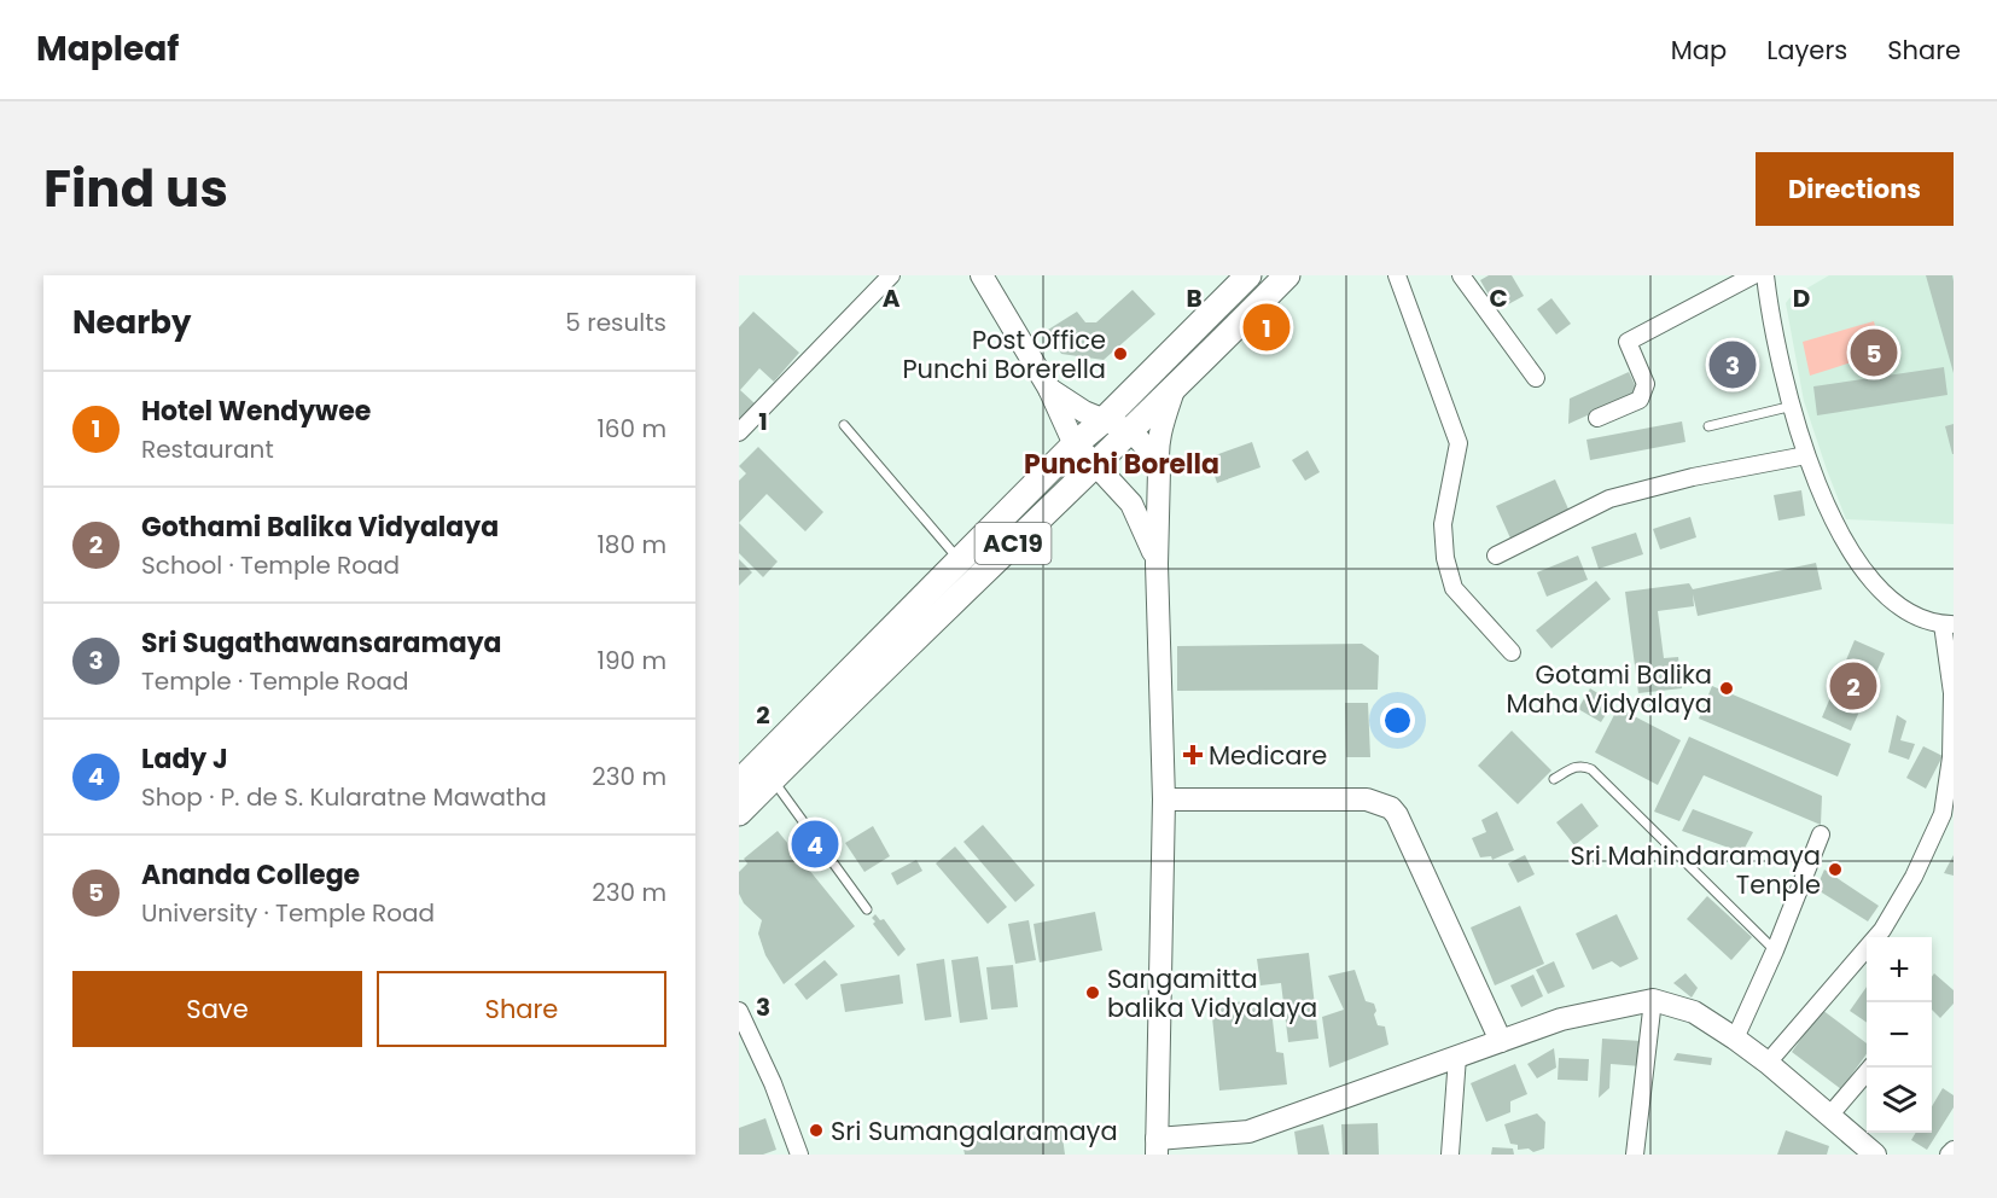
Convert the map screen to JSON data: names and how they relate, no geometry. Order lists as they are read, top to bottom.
{
  "streets": {
    "main road": ["AC19"]
  },
  "districts": ["Punchi Borella"],
  "places": {
    "other": [
      "Post Office Punchi Borerella",
      "Gotami Balika Maha Vidyalaya",
      "Sri Mahindaramaya Tenple",
      "Sangamitta balika Vidyalaya",
      "Sri Sumangalaramaya"
    ],
    "health": ["Medicare"]
  },
  "page": {
    "header": "Mapleaf",
    "nav": ["Map", "Layers", "Share"],
    "title": "Find us",
    "buttons": [
      "Directions",
      ["Save", "Share"]
    ],
    "heading": ["Nearby", "5 results"],
    "pins": [
      "1",
      "5",
      "3",
      "2",
      "4"
    ],
    "list": [
      {
        "mark": "1",
        "name": "Hotel Wendywee",
        "note": "Restaurant",
        "value": "160 m"
      },
      {
        "mark": "2",
        "name": "Gothami Balika Vidyalaya",
        "note": "School · Temple Road",
        "value": "180 m"
      },
      {
        "mark": "3",
        "name": "Sri Sugathawansaramaya",
        "note": "Temple · Temple Road",
        "value": "190 m"
      },
      {
        "mark": "4",
        "name": "Lady J",
        "note": "Shop · P. de S. Kularatne Mawatha",
        "value": "230 m"
      },
      {
        "mark": "5",
        "name": "Ananda College",
        "note": "University · Temple Road",
        "value": "230 m"
      }
    ],
    "map_buttons": ["+", "−"]
  },
  "grid": {
    "columns": [
      "A",
      "B",
      "C",
      "D"
    ],
    "rows": ["1", "2", "3"]
  }
}
